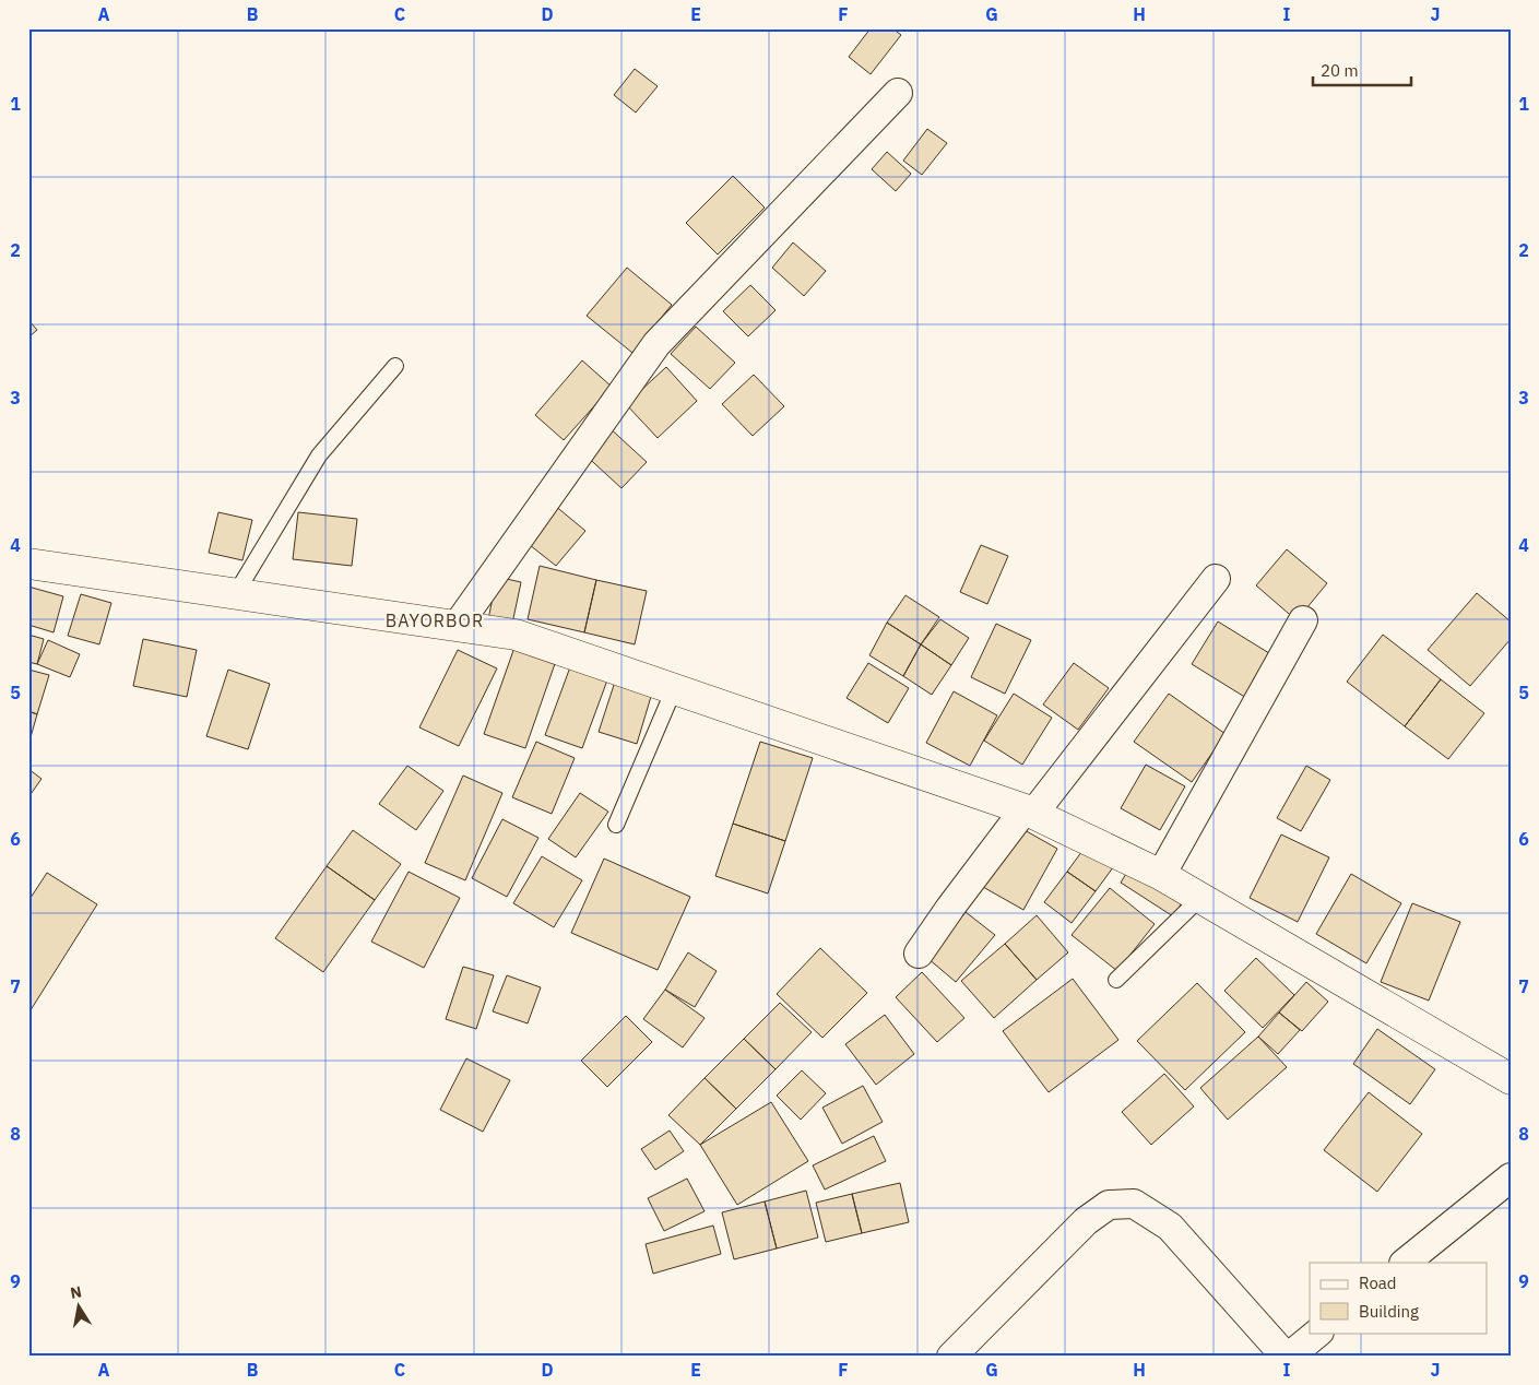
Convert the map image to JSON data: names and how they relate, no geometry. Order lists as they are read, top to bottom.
{
  "districts": ["BAYORBOR"],
  "legend": ["Road", "Building"],
  "scale_bar": "20 m",
  "north": "top",
  "grid": {
    "columns": [
      "A",
      "B",
      "C",
      "D",
      "E",
      "F",
      "G",
      "H",
      "I",
      "J"
    ],
    "rows": [
      "1",
      "2",
      "3",
      "4",
      "5",
      "6",
      "7",
      "8",
      "9"
    ]
  }
}
